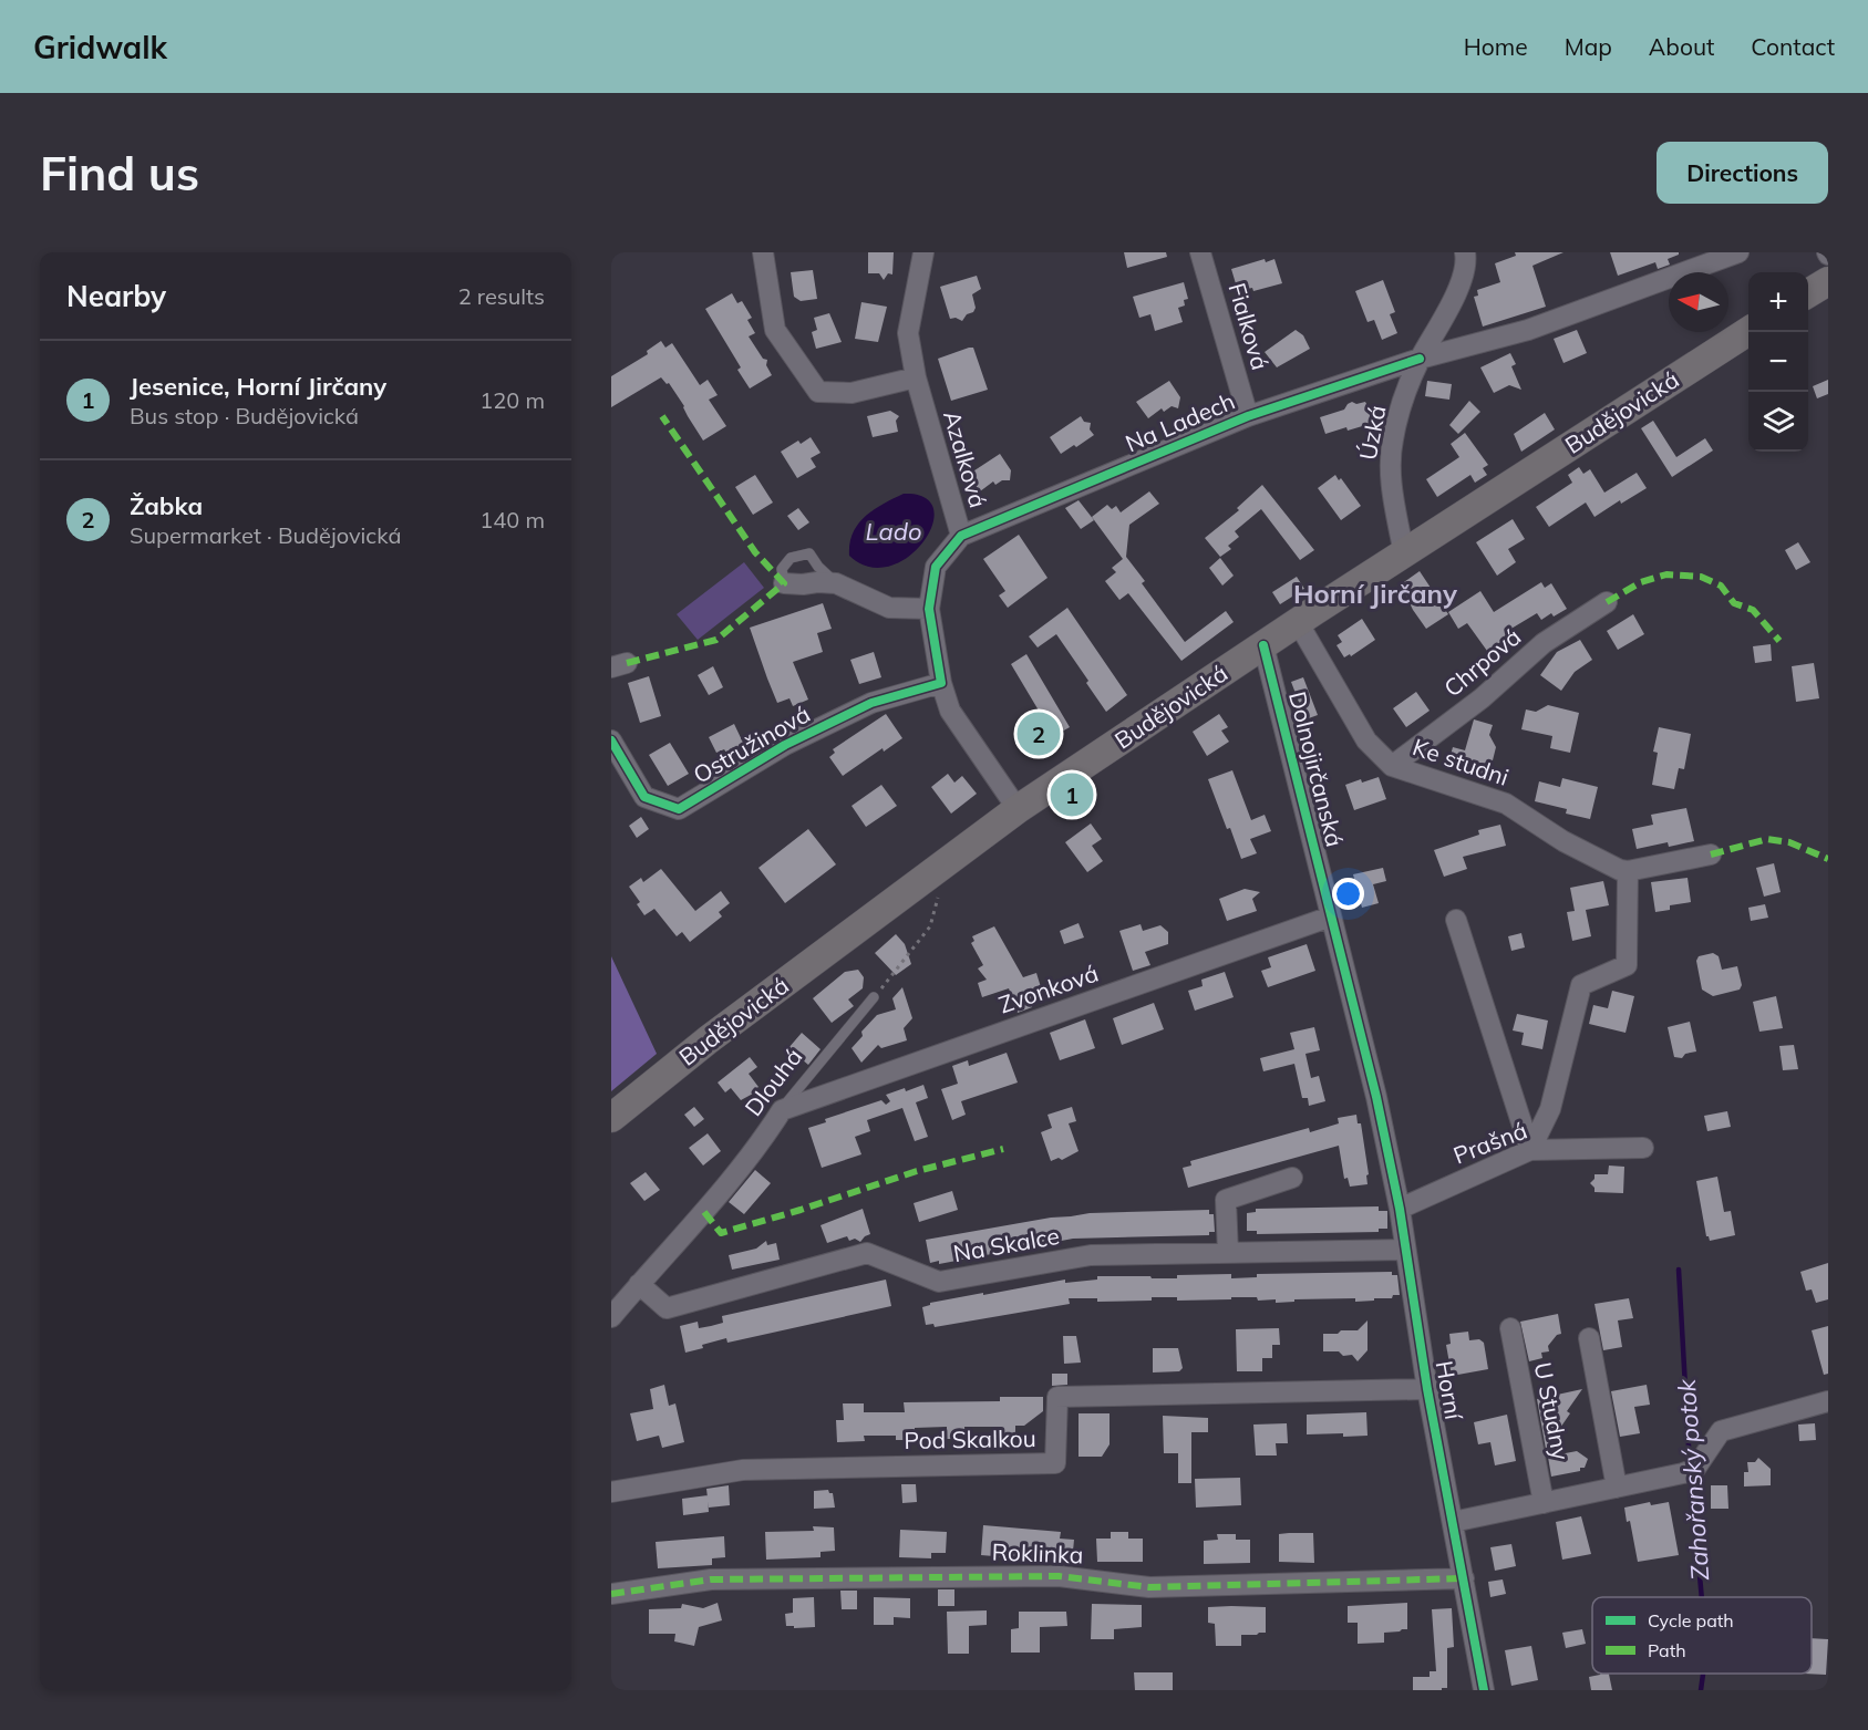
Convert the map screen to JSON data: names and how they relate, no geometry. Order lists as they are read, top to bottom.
{
  "streets": {
    "main road": ["Budějovická"],
    "street": [
      "Fialková",
      "Na Ladech",
      "Úzká",
      "Azalková",
      "Chrpová",
      "Ostružinová",
      "Ke studni",
      "Dolnojirčanská",
      "Zvonková",
      "Dlouhá",
      "Prašná",
      "Na Skalce",
      "Horní",
      "U Studny",
      "Pod Skalkou",
      "Roklinka"
    ]
  },
  "crossings": [
    ["Fialková", "Na Ladech"],
    ["Budějovická", "Úzká"],
    ["Budějovická", "Azalková"],
    ["Budějovická", "Ke studni"],
    ["Budějovická", "Dolnojirčanská"],
    ["Na Ladech", "Úzká"],
    ["Na Ladech", "Azalková"],
    ["Azalková", "Ostružinová"],
    ["Chrpová", "Ke studni"],
    ["Dolnojirčanská", "Zvonková"],
    ["Dolnojirčanská", "Horní"],
    ["Zvonková", "Dlouhá"],
    ["Dlouhá", "Na Skalce"],
    ["Prašná", "Horní"],
    ["Na Skalce", "Horní"],
    ["Horní", "Pod Skalkou"],
    ["Horní", "Roklinka"]
  ],
  "districts": ["Horní Jirčany"],
  "water": ["Lado", "Zahořanský potok"],
  "legend": ["Cycle path", "Path"],
  "north": "left",
  "page": {
    "header": "Gridwalk",
    "nav": [
      "Home",
      "Map",
      "About",
      "Contact"
    ],
    "buttons": "Directions",
    "title": "Find us",
    "heading": ["Nearby", "2 results"],
    "map_buttons": ["+", "−"],
    "list": [
      {
        "mark": "1",
        "name": "Jesenice, Horní Jirčany",
        "note": "Bus stop · Budějovická",
        "value": "120 m"
      },
      {
        "mark": "2",
        "name": "Žabka",
        "note": "Supermarket · Budějovická",
        "value": "140 m"
      }
    ],
    "pins": ["2", "1"]
  }
}
